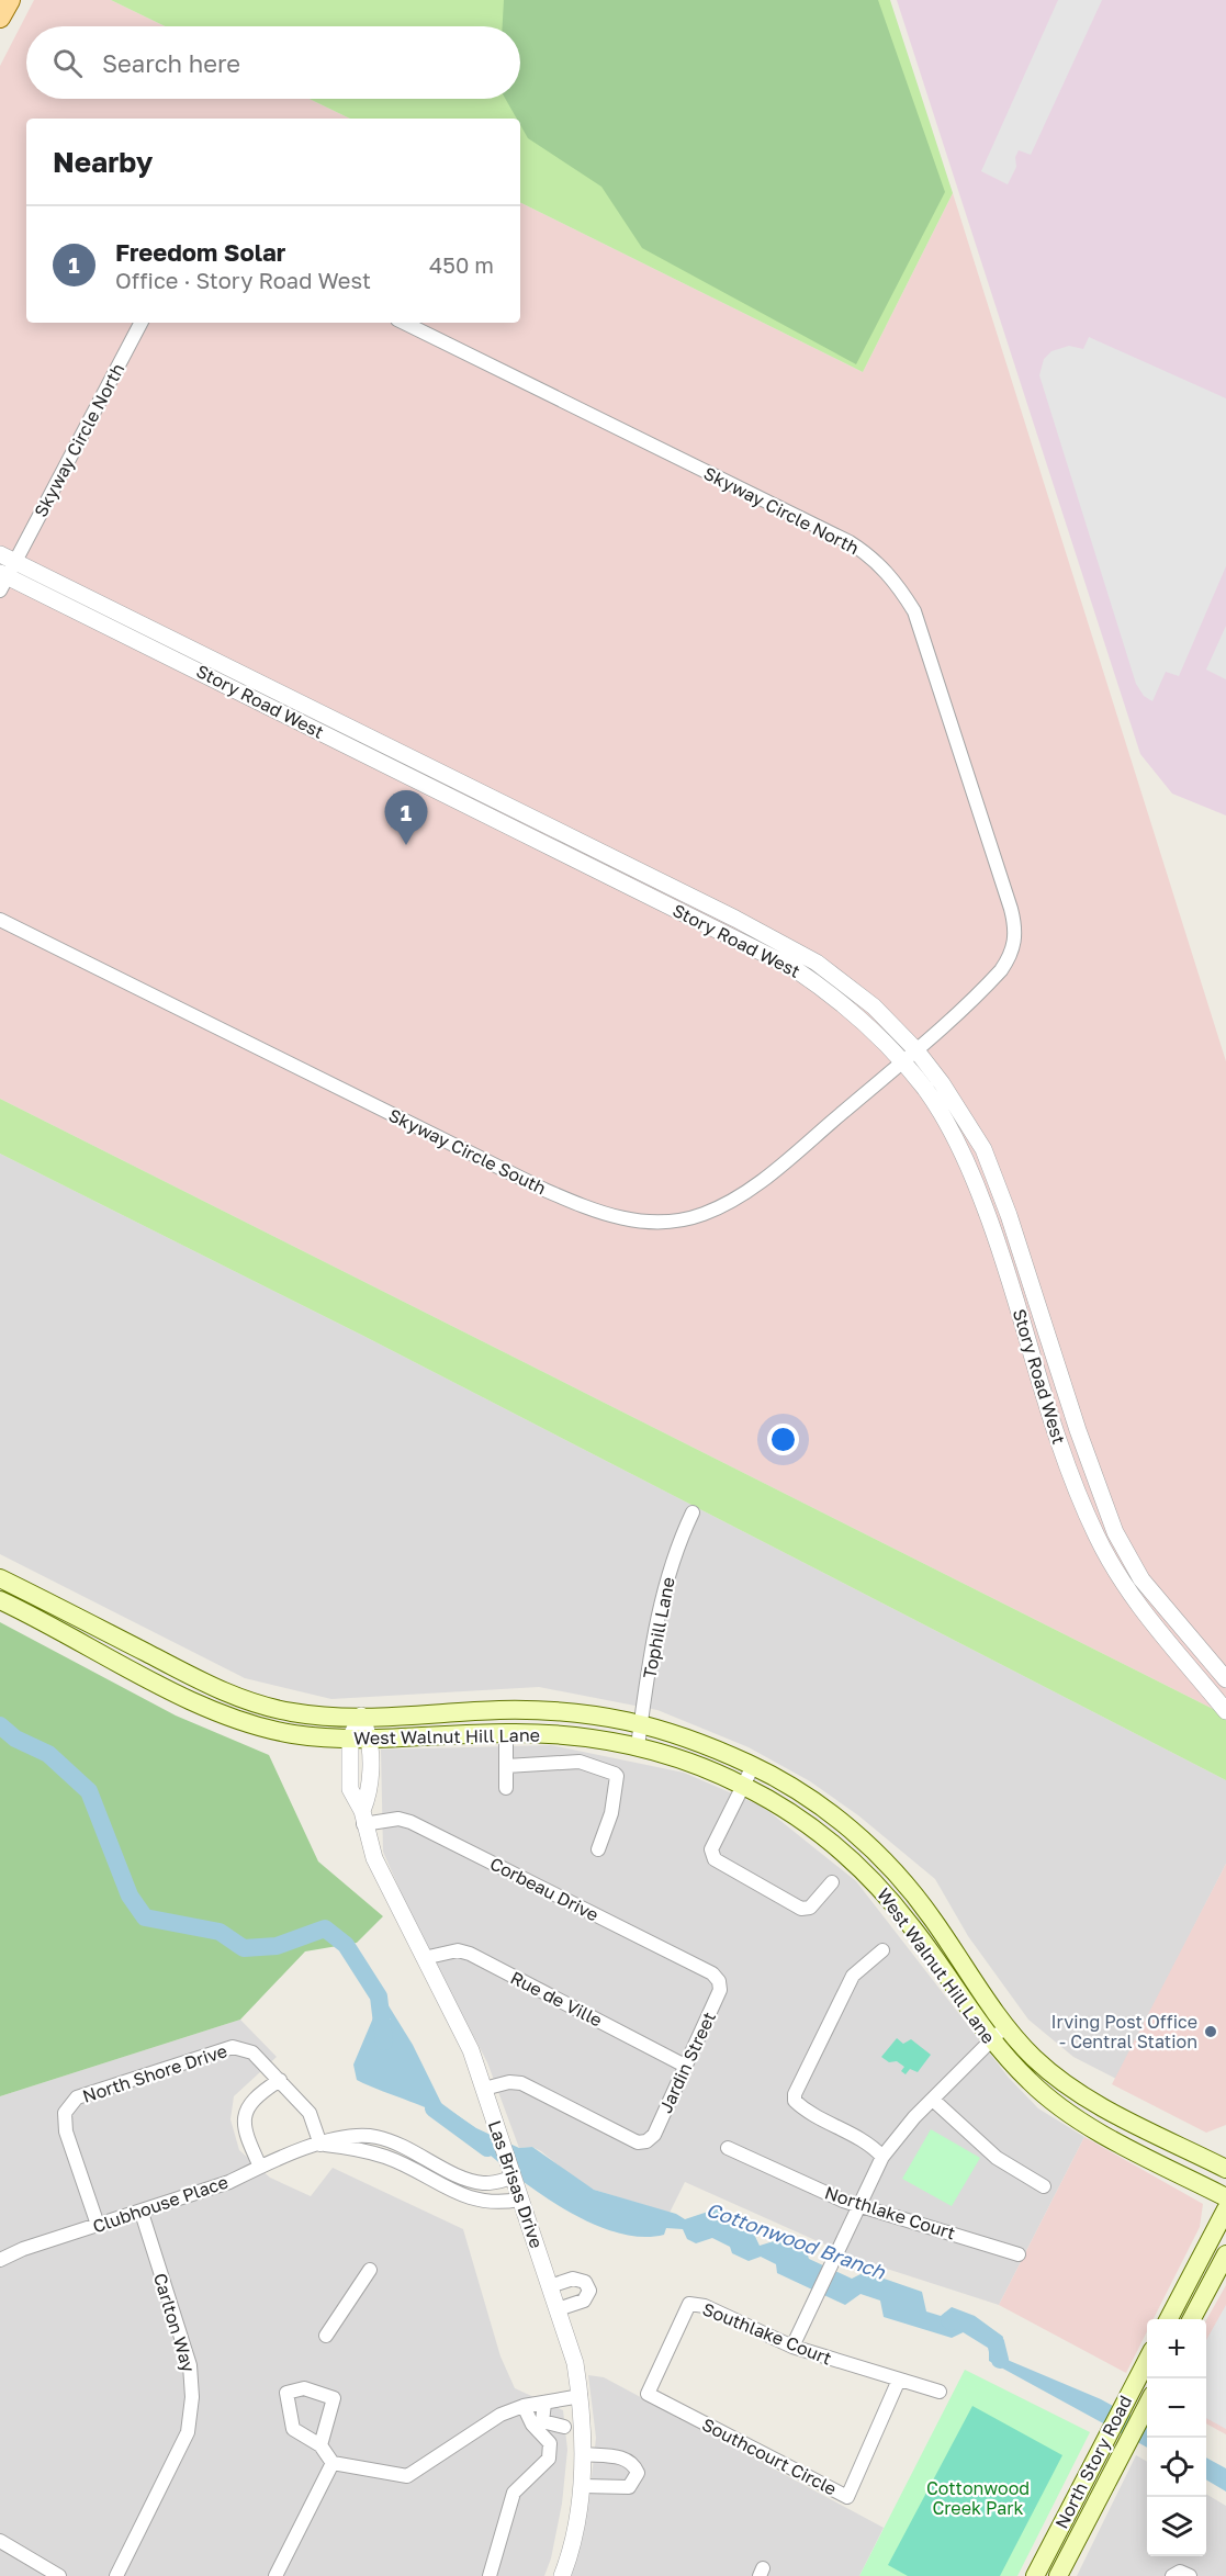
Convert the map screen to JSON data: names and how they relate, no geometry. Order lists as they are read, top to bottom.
{
  "streets": {
    "main road": ["West Walnut Hill Lane", "North Story Road"],
    "street": [
      "Skyway Circle North",
      "Story Road West",
      "Skyway Circle South",
      "Tophill Lane",
      "Corbeau Drive",
      "Rue de Ville",
      "Jardin Street",
      "North Shore Drive",
      "Las Brisas Drive",
      "Clubhouse Place",
      "Northlake Court",
      "Carlton Way",
      "Southlake Court",
      "Southcourt Circle"
    ]
  },
  "crossings": [
    ["Skyway Circle North", "Story Road West"],
    ["Skyway Circle North", "Skyway Circle South"],
    ["Story Road West", "Skyway Circle South"],
    ["Tophill Lane", "West Walnut Hill Lane"],
    ["West Walnut Hill Lane", "Las Brisas Drive"],
    ["Corbeau Drive", "Jardin Street"],
    ["Corbeau Drive", "Las Brisas Drive"],
    ["Rue de Ville", "Jardin Street"],
    ["Rue de Ville", "Las Brisas Drive"],
    ["Jardin Street", "Las Brisas Drive"],
    ["North Shore Drive", "Clubhouse Place"],
    ["Las Brisas Drive", "Clubhouse Place"],
    ["Clubhouse Place", "Carlton Way"],
    ["Southlake Court", "Southcourt Circle"]
  ],
  "water": ["Cottonwood Branch"],
  "parks": ["Cottonwood Creek Park"],
  "places": ["Irving Post Office - Central Station"],
  "page": {
    "search": "Search here",
    "heading": "Nearby",
    "list": [
      {
        "mark": "1",
        "name": "Freedom Solar",
        "note": "Office · Story Road West",
        "value": "450 m"
      }
    ],
    "pins": "1",
    "map_buttons": ["+", "−"]
  }
}
